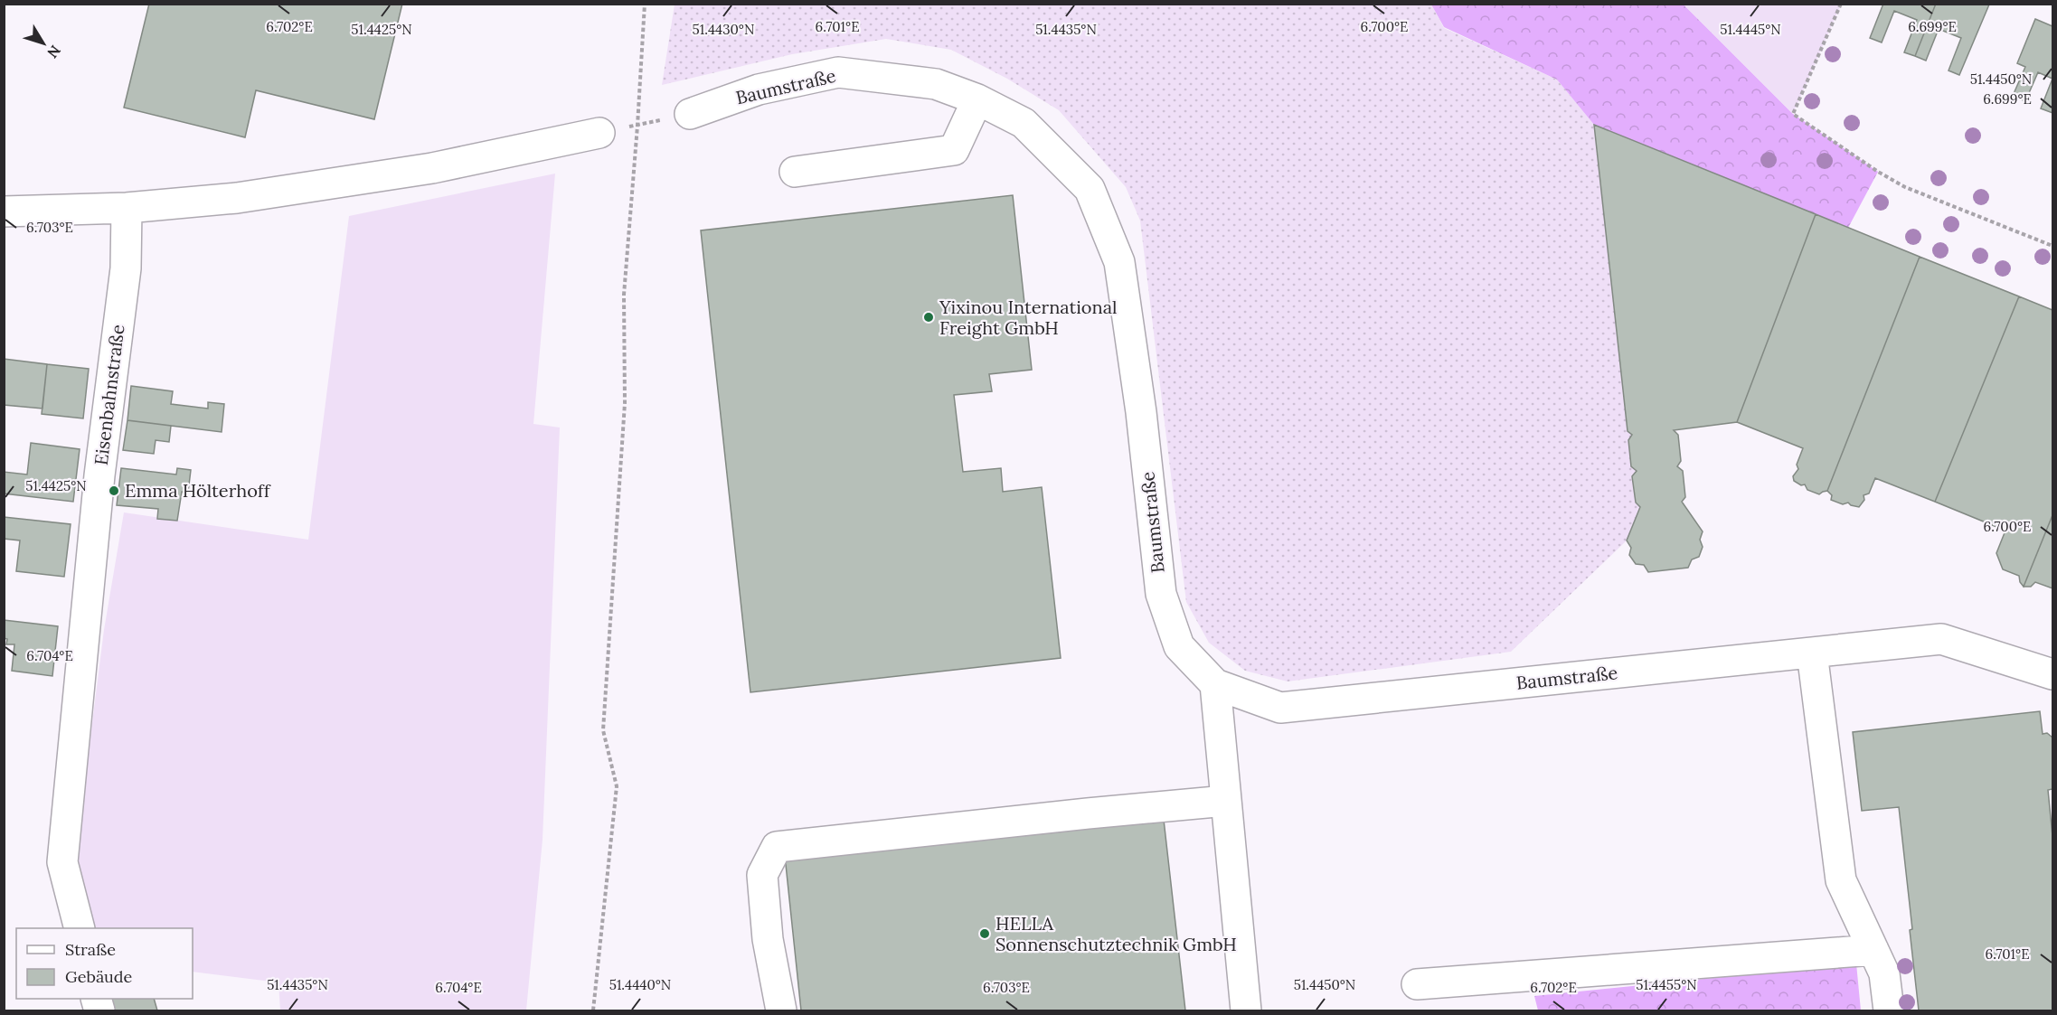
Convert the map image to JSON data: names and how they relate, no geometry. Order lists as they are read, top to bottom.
{
  "streets": {
    "street": ["Baumstraße", "Eisenbahnstraße"]
  },
  "places": ["Yixinou International Freight GmbH", "Emma Hölterhoff", "HELLA Sonnenschutztechnik GmbH"],
  "legend": ["Straße", "Gebäude"],
  "north": "bottom right",
  "coordinates": [
    "6.702°E",
    "6.701°E",
    "6.700°E",
    "6.699°E",
    "51.4425°N",
    "51.4430°N",
    "51.4435°N",
    "51.4445°N",
    "51.4450°N",
    "6.703°E",
    "6.704°E",
    "51.4440°N",
    "51.4455°N"
  ]
}
